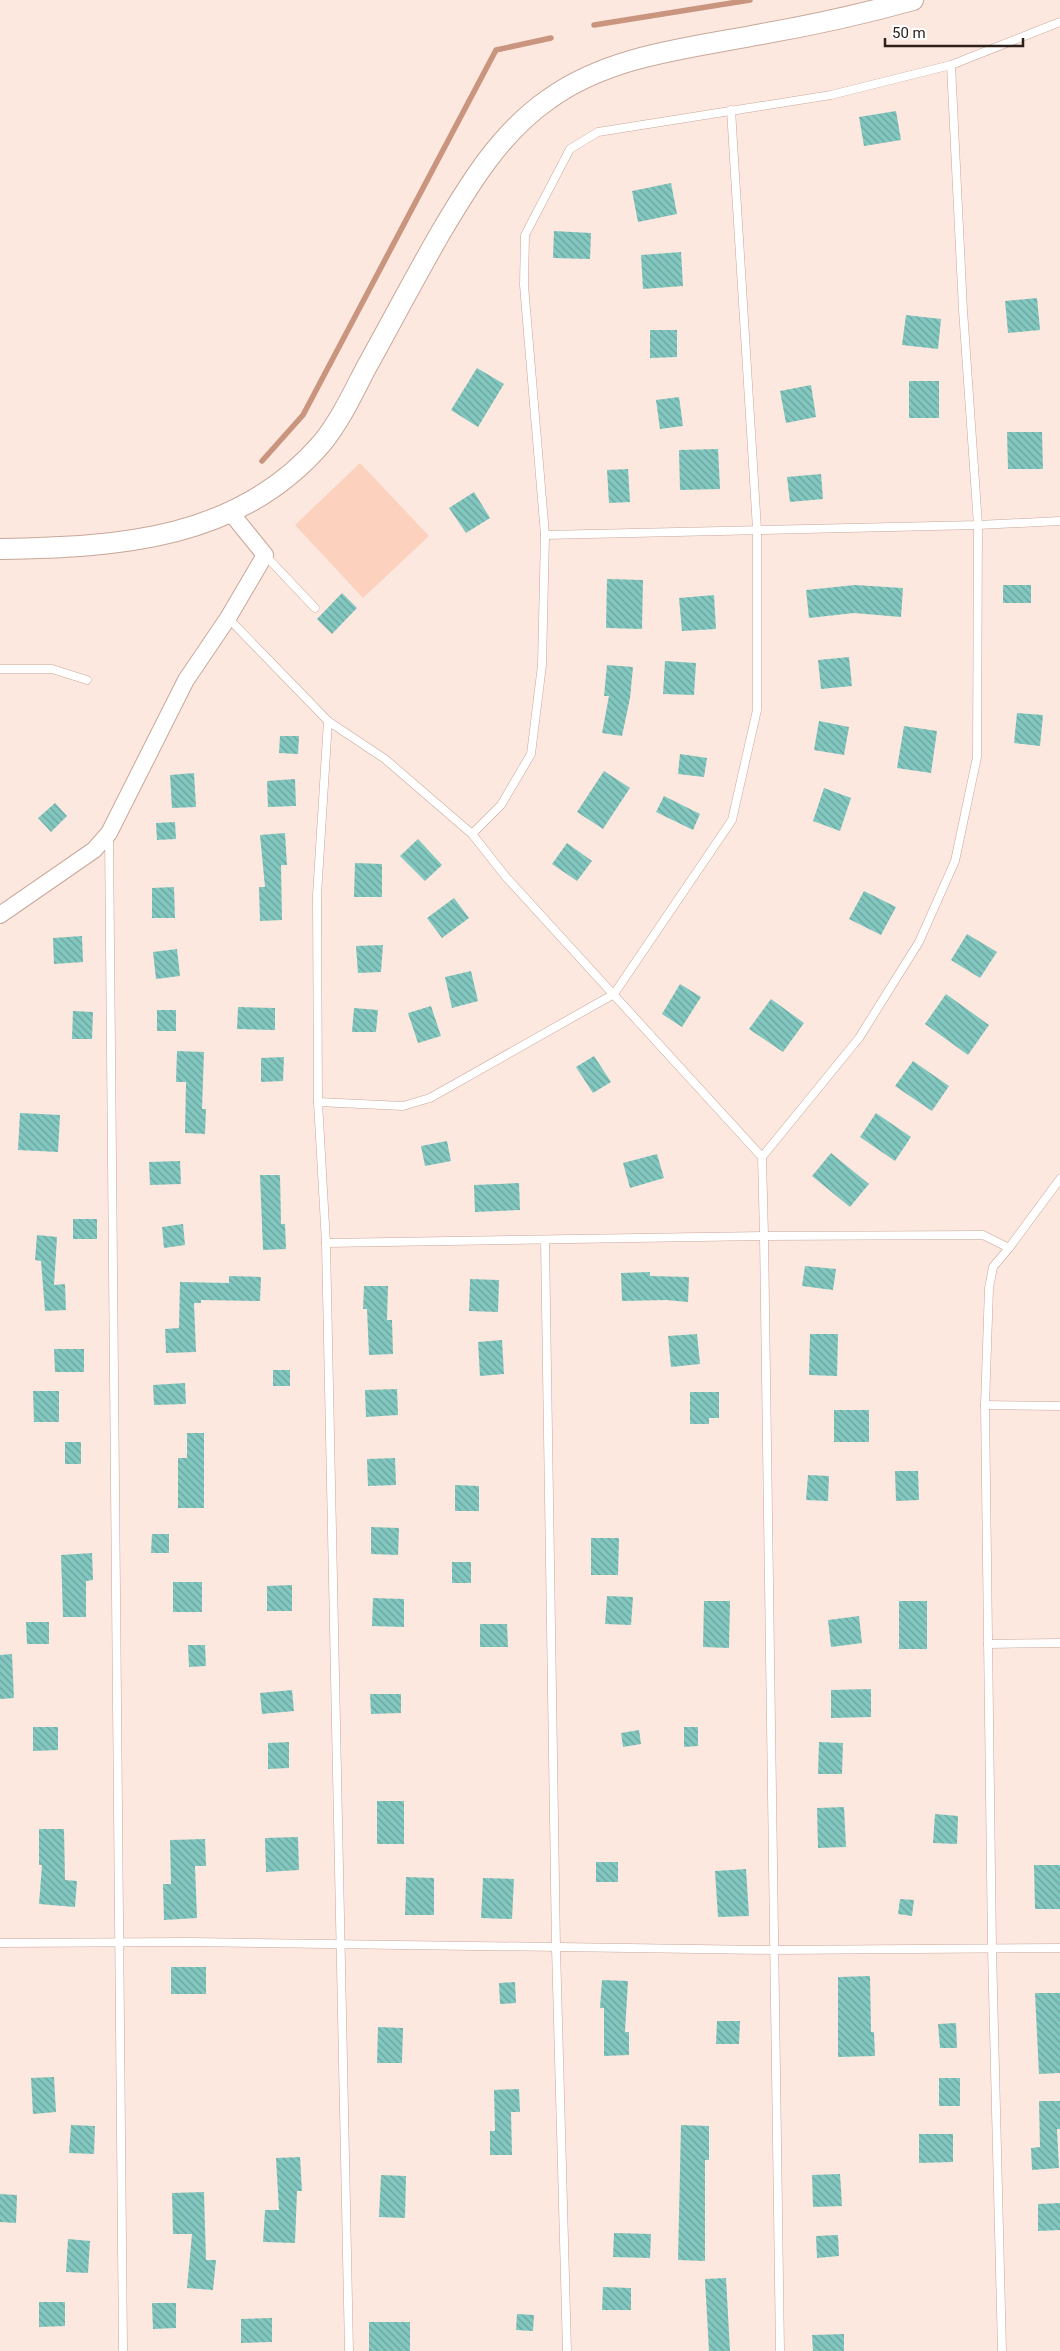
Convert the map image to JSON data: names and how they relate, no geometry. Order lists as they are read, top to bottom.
{
  "scale_bar": "50 m"
}
